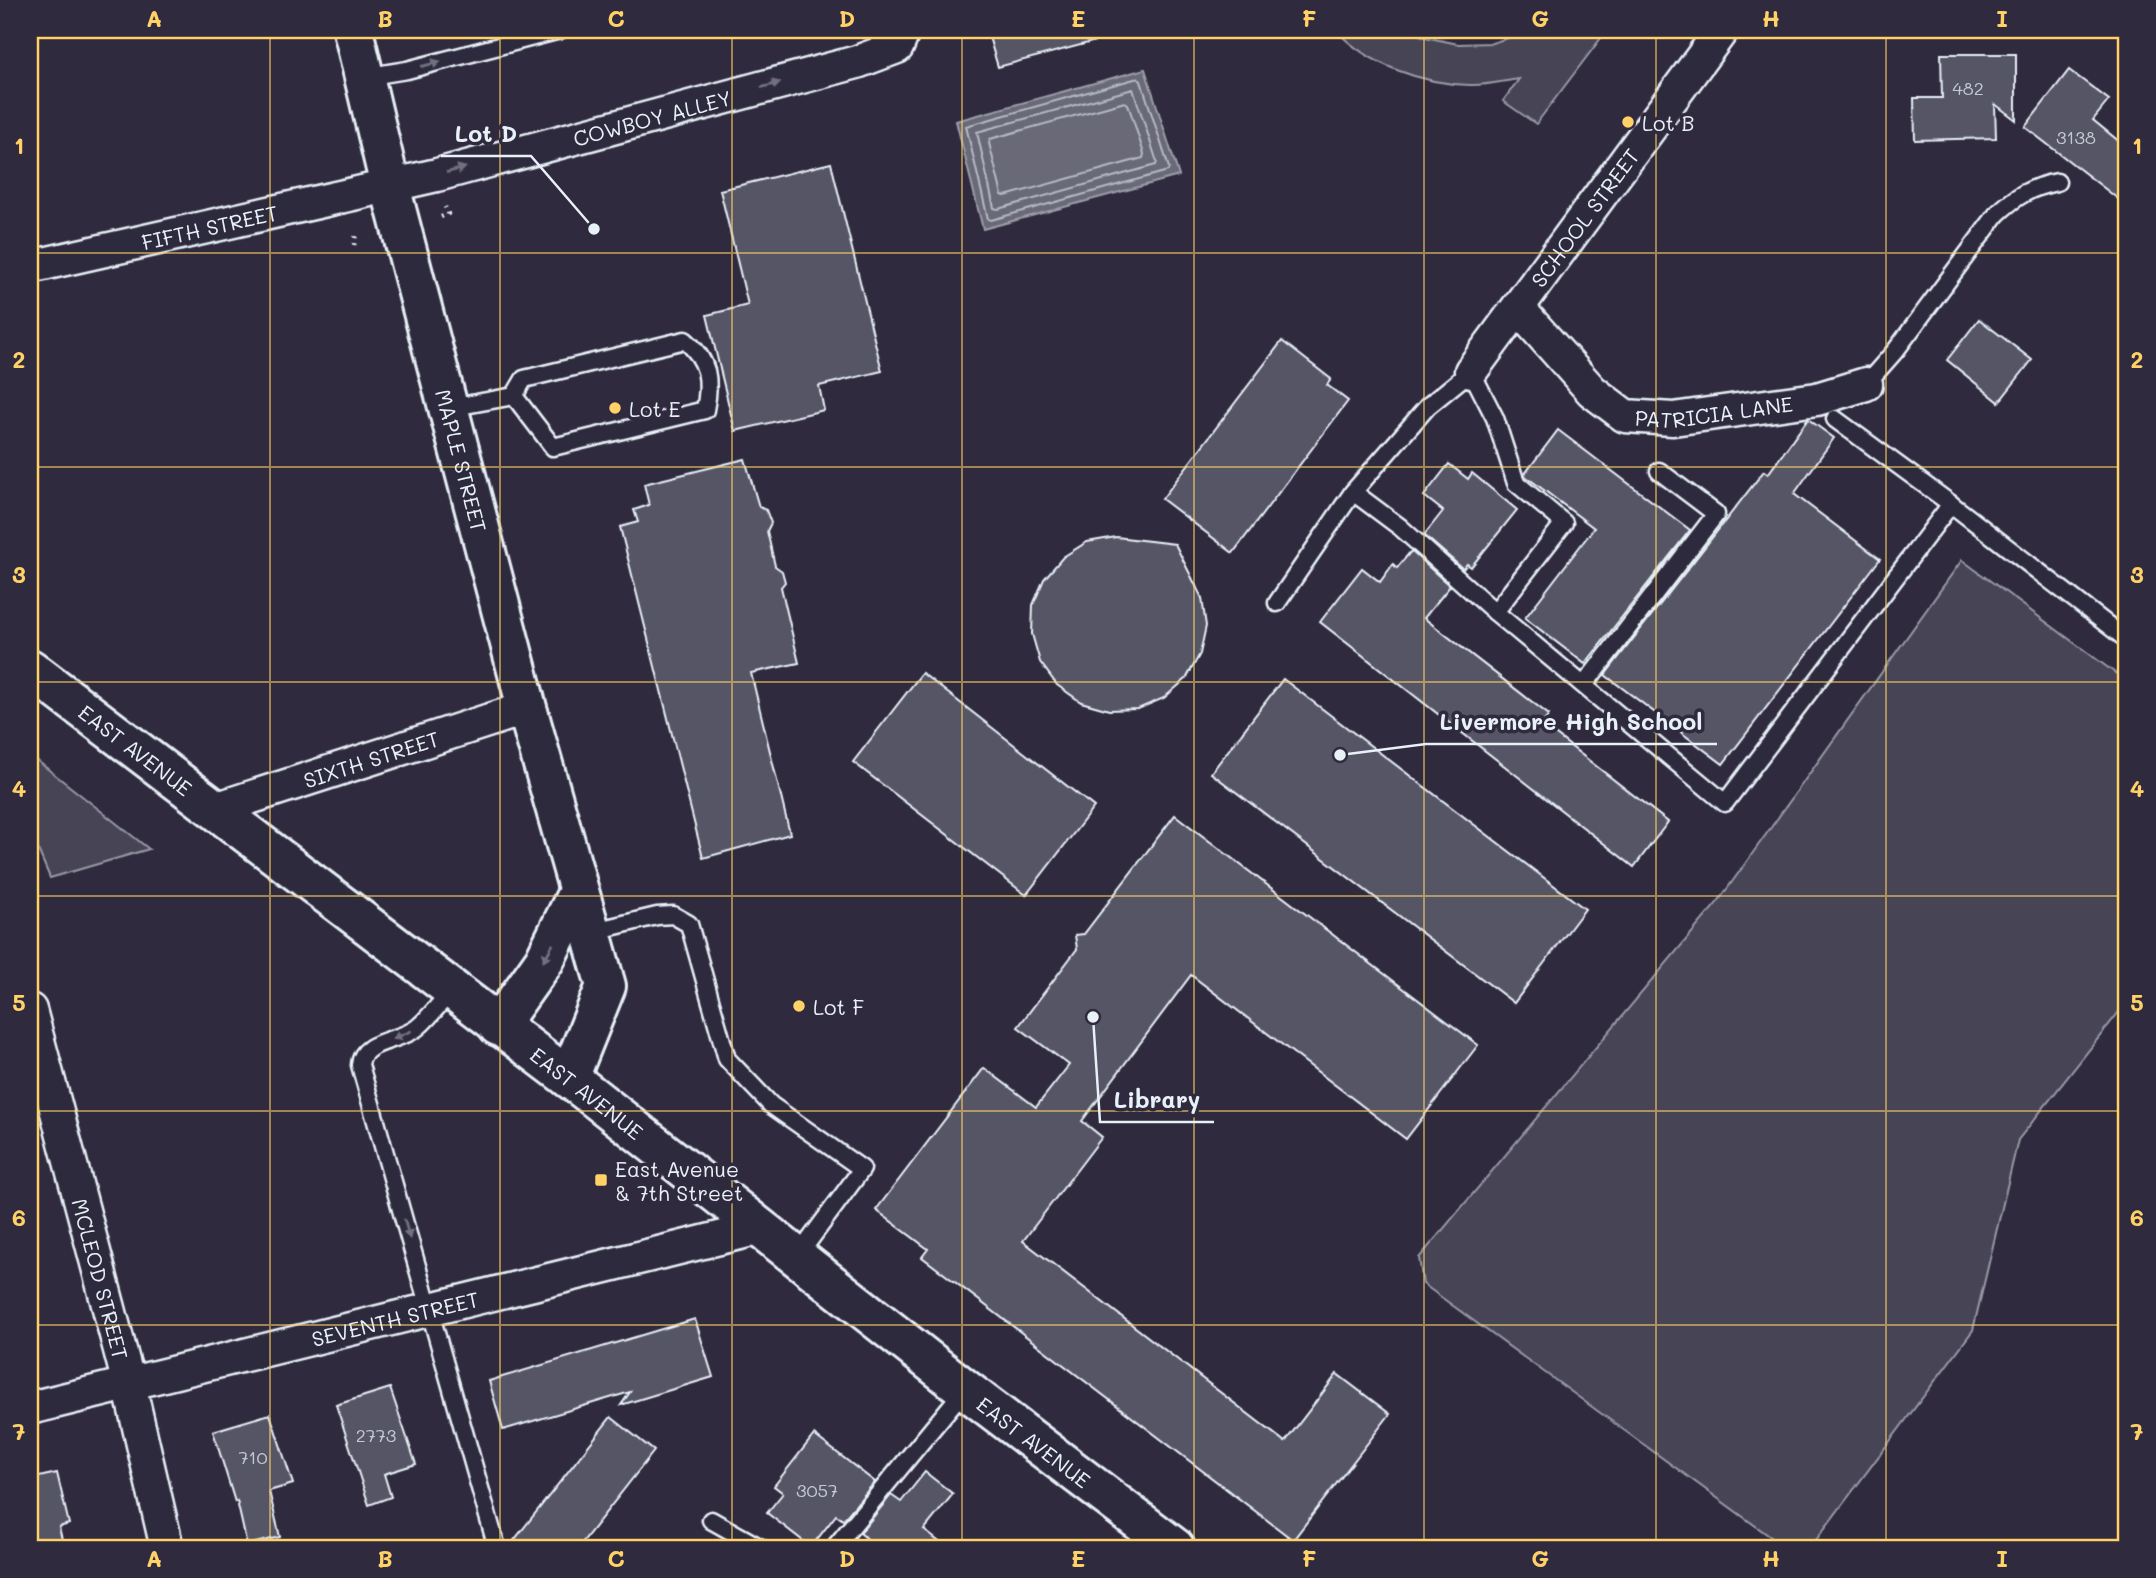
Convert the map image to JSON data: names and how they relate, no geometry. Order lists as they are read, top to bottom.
{
  "streets": {
    "main road": ["MAPLE STREET", "EAST AVENUE"],
    "street": [
      "COWBOY ALLEY",
      "SCHOOL STREET",
      "FIFTH STREET",
      "PATRICIA LANE",
      "SIXTH STREET",
      "MCLEOD STREET",
      "SEVENTH STREET"
    ]
  },
  "crossings": [
    ["COWBOY ALLEY", "FIFTH STREET"],
    ["COWBOY ALLEY", "MAPLE STREET"],
    ["SCHOOL STREET", "PATRICIA LANE"],
    ["FIFTH STREET", "MAPLE STREET"],
    ["MAPLE STREET", "EAST AVENUE"],
    ["MAPLE STREET", "SIXTH STREET"],
    ["EAST AVENUE", "SIXTH STREET"],
    ["EAST AVENUE", "SEVENTH STREET"],
    ["MCLEOD STREET", "SEVENTH STREET"]
  ],
  "one_way": ["COWBOY ALLEY"],
  "places": {
    "other": [
      "Lot B",
      "Lot D",
      "Lot E",
      "Livermore High School",
      "Lot F",
      "Library"
    ],
    "transit": ["East Avenue & 7th Street"]
  },
  "house_numbers": [
    "482",
    "3138",
    "2773",
    "710",
    "3057"
  ],
  "grid": {
    "columns": [
      "A",
      "B",
      "C",
      "D",
      "E",
      "F",
      "G",
      "H",
      "I"
    ],
    "rows": [
      "1",
      "2",
      "3",
      "4",
      "5",
      "6",
      "7"
    ]
  }
}
